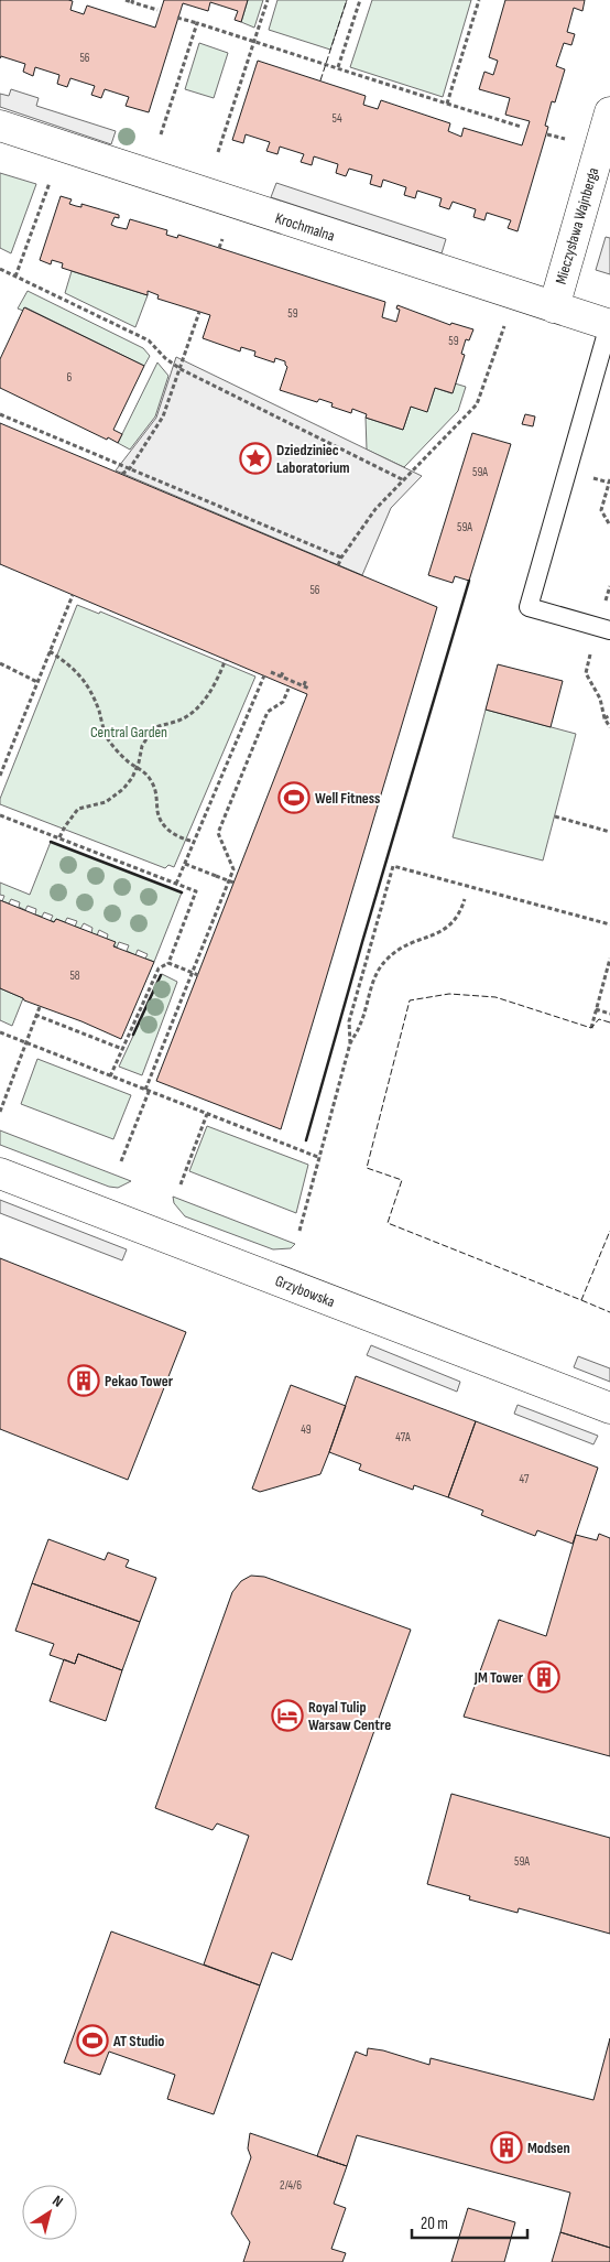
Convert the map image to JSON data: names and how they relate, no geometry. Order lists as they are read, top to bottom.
{
  "streets": {
    "street": ["Mieczysława Wajnberga", "Krochmalna", "Grzybowska"]
  },
  "crossings": [
    ["Mieczysława Wajnberga", "Krochmalna"]
  ],
  "parks": ["Central Garden"],
  "places": {
    "place": ["Dziedziniec Laboratorium"],
    "sports": ["Well Fitness", "AT Studio"],
    "building": ["Pekao Tower", "JM Tower", "Modsen"],
    "hotel": ["Royal Tulip Warsaw Centre"]
  },
  "house_numbers": [
    "56",
    "54",
    "59",
    "59",
    "6",
    "59A",
    "59A",
    "56",
    "58",
    "49",
    "47A",
    "47",
    "59A",
    "2/4/6"
  ],
  "scale_bar": "20 m",
  "north": "top right"
}
